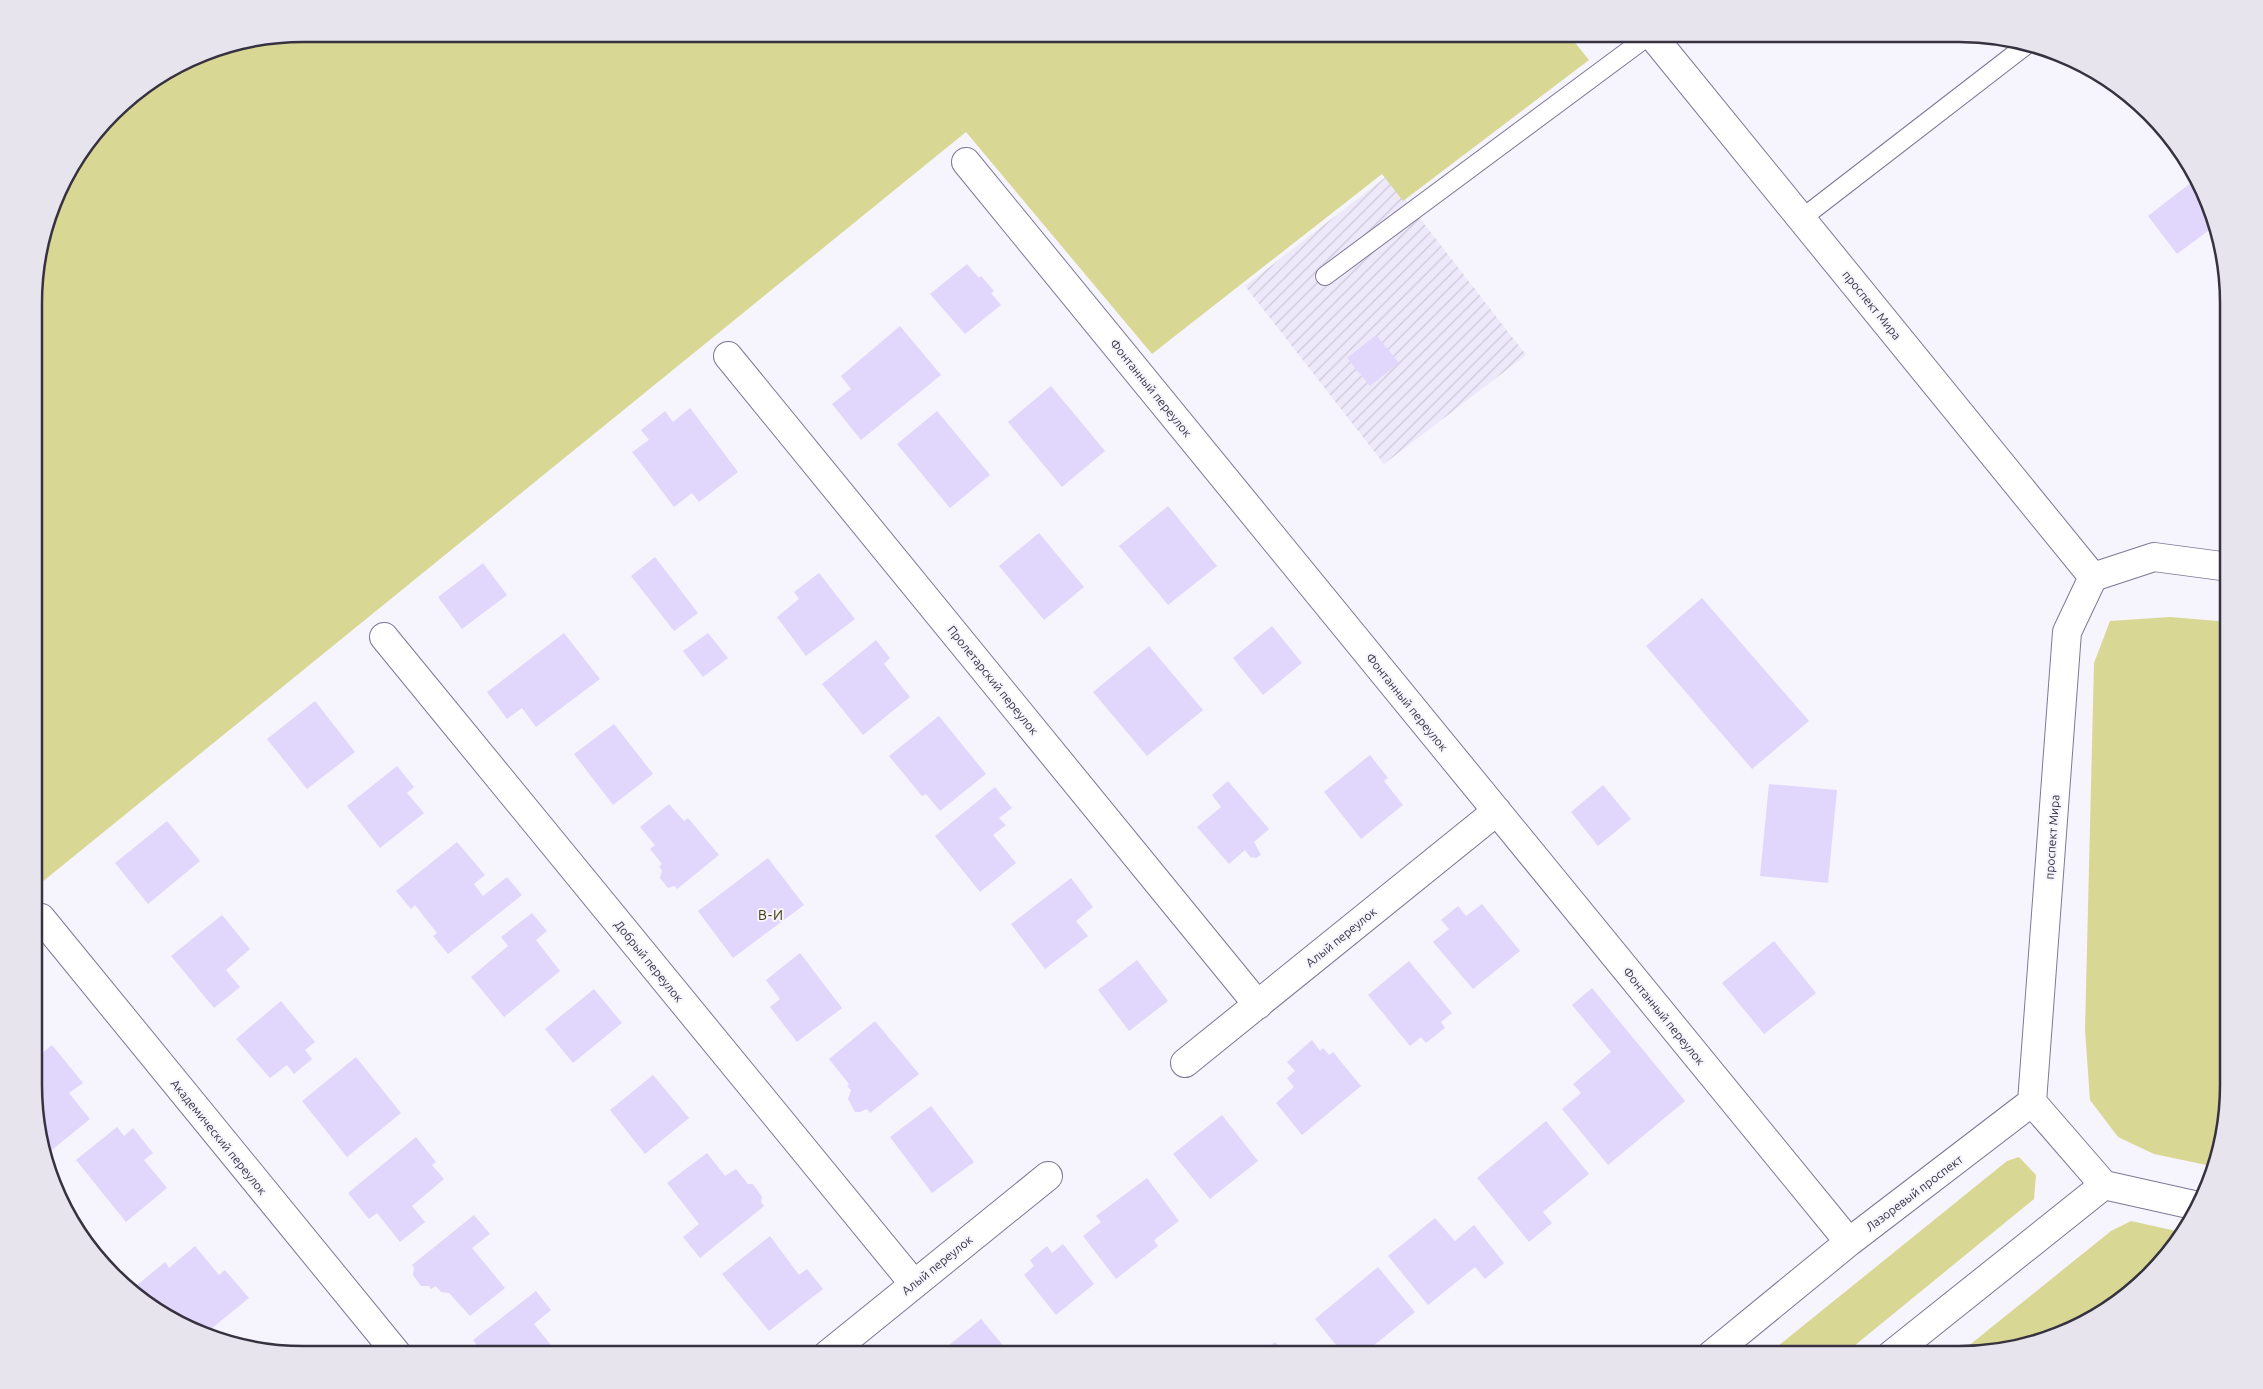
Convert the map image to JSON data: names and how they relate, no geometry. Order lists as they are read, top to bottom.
{
  "streets": {
    "street": [
      "проспект Мира",
      "Фонтанный переулок",
      "Пролетарский переулок",
      "Алый переулок",
      "Добрый переулок",
      "Академический переулок",
      "Лазоревый проспект"
    ]
  },
  "crossings": [
    ["проспект Мира", "Лазоревый проспект"],
    ["Фонтанный переулок", "Алый переулок"],
    ["Фонтанный переулок", "Лазоревый проспект"],
    ["Пролетарский переулок", "Алый переулок"],
    ["Алый переулок", "Добрый переулок"]
  ],
  "districts": ["В-И"]
}
